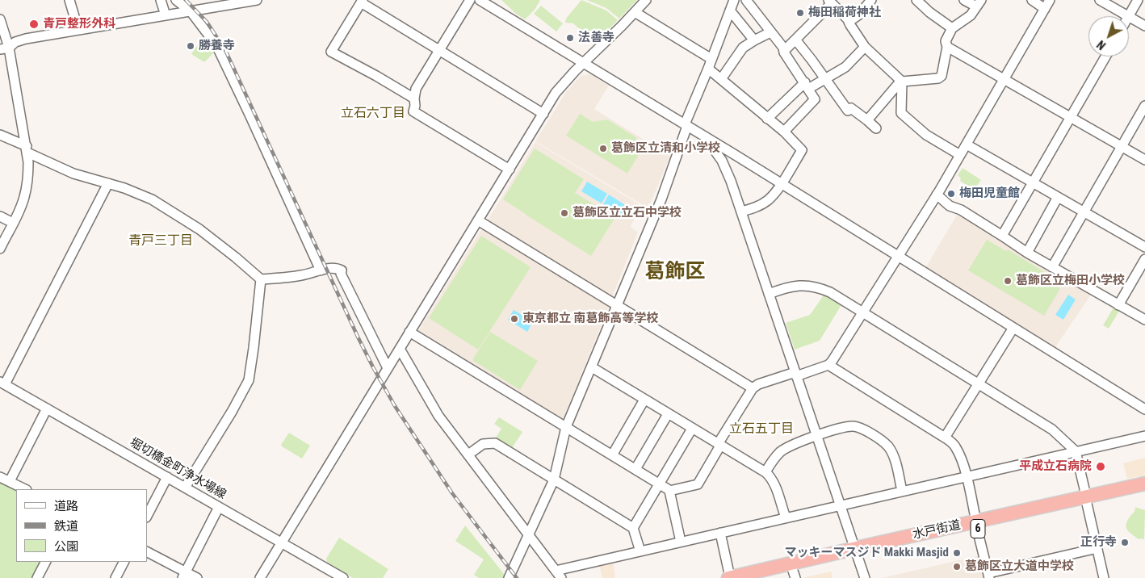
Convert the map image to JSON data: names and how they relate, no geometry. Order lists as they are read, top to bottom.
{
  "streets": {
    "highway": ["6", "水戸街道"],
    "street": ["堀切橋金町浄水場線"]
  },
  "districts": [
    "立石六丁目",
    "青戸三丁目",
    "葛飾区",
    "立石五丁目"
  ],
  "places": [
    "梅田稲荷神社",
    "青戸整形外科",
    "法善寺",
    "勝養寺",
    "葛飾区立清和小学校",
    "梅田児童館",
    "葛飾区立立石中学校",
    "葛飾区立梅田小学校",
    "東京都立 南葛飾高等学校",
    "平成立石病院",
    "正行寺",
    "マッキーマスジド Makki Masjid",
    "葛飾区立大道中学校"
  ],
  "legend": ["道路", "鉄道", "公園"],
  "north": "bottom left"
}
